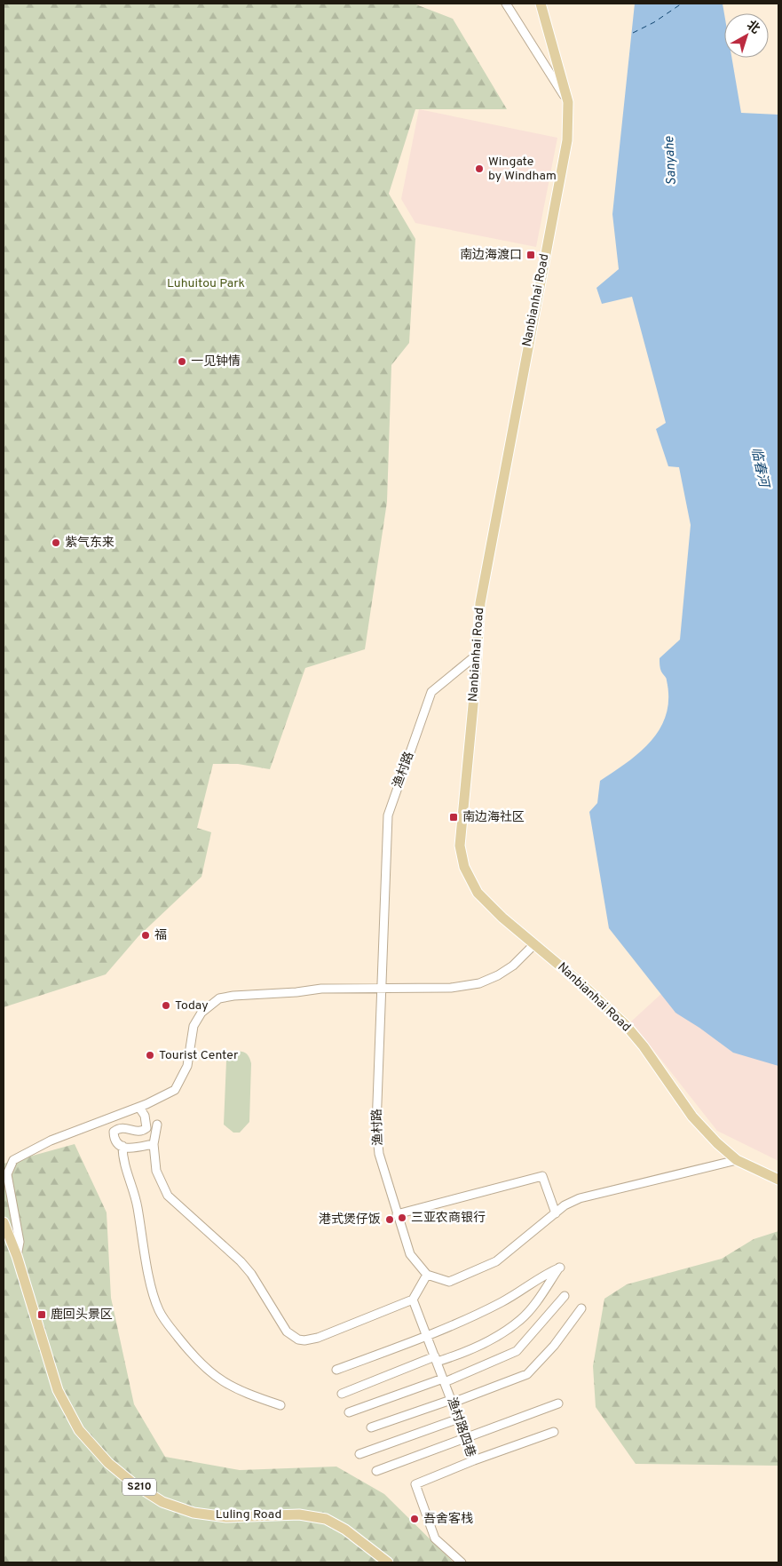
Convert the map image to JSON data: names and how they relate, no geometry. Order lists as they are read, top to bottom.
{
  "streets": {
    "main road": ["Nanbianhai Road", "S210", "Luling Road"],
    "street": ["渔村路", "渔村路四巷"]
  },
  "crossings": [
    ["Nanbianhai Road", "渔村路"]
  ],
  "water": ["Sanyahe", "临春河"],
  "parks": ["Luhuitou Park"],
  "places": {
    "other": [
      "Wingate by Windham",
      "一见钟情",
      "紫气东来",
      "福",
      "Today",
      "Tourist Center",
      "三亚农商银行",
      "港式煲仔饭",
      "吾舍客栈"
    ],
    "transit": ["南边海渡口", "南边海社区", "鹿回头景区"]
  },
  "north": "top right"
}
